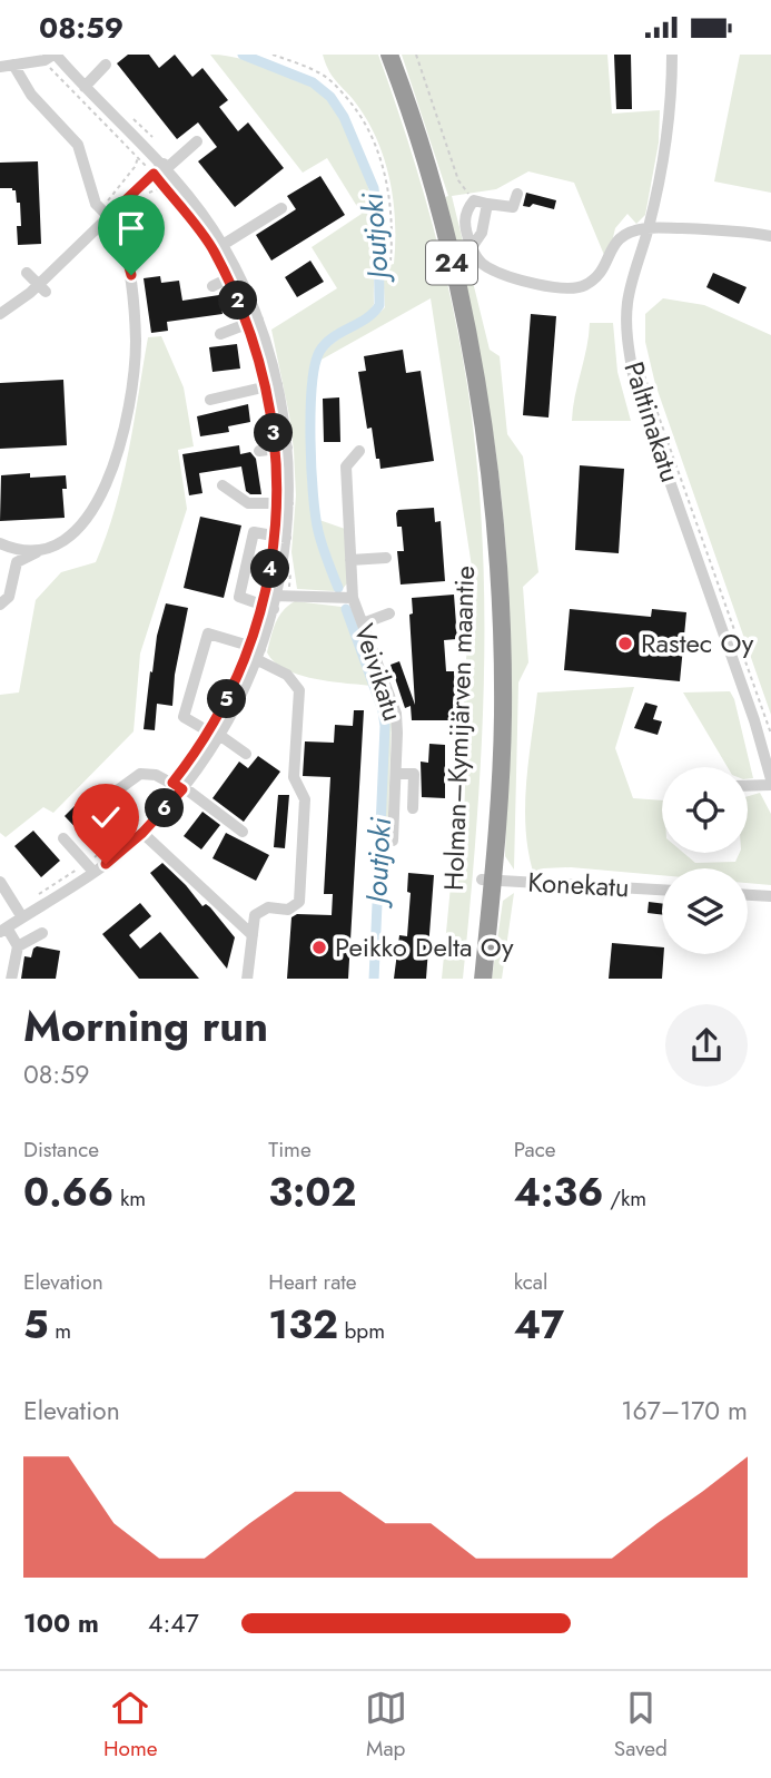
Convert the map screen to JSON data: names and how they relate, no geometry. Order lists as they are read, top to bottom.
{
  "streets": {
    "highway": ["24", "Holman–Kymijärven maantie"],
    "street": ["Palttinakatu", "Veivikatu", "Konekatu"]
  },
  "crossings": [
    ["Holman–Kymijärven maantie", "Konekatu"]
  ],
  "water": ["Joutjoki"],
  "places": ["Rastec Oy", "Peikko Delta Oy"],
  "page": {
    "status": "08:59",
    "pins": [
      "2",
      "3",
      "4",
      "5",
      "6"
    ],
    "heading": ["Morning run", "08:59"],
    "stats": [
      ["Distance", "0.66 km"],
      ["Time", "3:02"],
      ["Pace", "4:36 /km"],
      ["Elevation", "5 m"],
      ["Heart rate", "132 bpm"],
      ["kcal", "47"]
    ],
    "chart": ["Elevation", "167–170 m"],
    "list": [
      {
        "name": "100 m",
        "note": "4:47"
      }
    ],
    "tabs": ["Home", "Map", "Saved"]
  }
}
